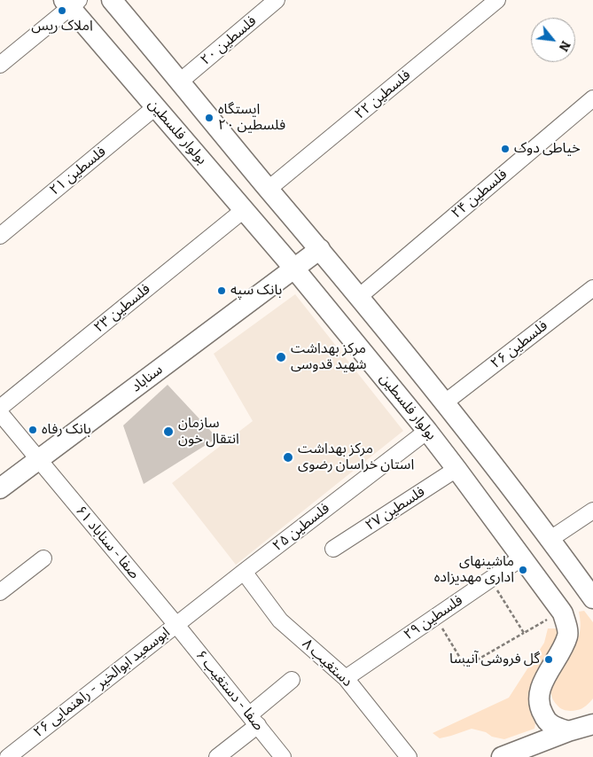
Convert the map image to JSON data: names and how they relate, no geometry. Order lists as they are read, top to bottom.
{
  "streets": {
    "main road": ["بولوار فلسطین", "سناباد"],
    "street": [
      "فلسطین ۲۰",
      "فلسطین ۲۲",
      "فلسطین ۲۱",
      "فلسطین ۲۴",
      "فلسطین ۲۳",
      "فلسطین ۲۶",
      "فلسطین ۲۷",
      "فلسطین ۲۵",
      "صفا - سناباد ۶۱",
      "فلسطین ۲۹",
      "دستغیب ۸",
      "ابوسعید ابوالخیر - راهنمایی ۲۶",
      "صفا - دستغیب ۶"
    ]
  },
  "crossings": [
    ["بولوار فلسطین", "فلسطین ۲۱"],
    ["بولوار فلسطین", "فلسطین ۲۳"],
    ["بولوار فلسطین", "سناباد"],
    ["بولوار فلسطین", "فلسطین ۲۷"],
    ["بولوار فلسطین", "فلسطین ۲۵"],
    ["بولوار فلسطین", "فلسطین ۲۹"],
    ["سناباد", "صفا - سناباد ۶۱"],
    ["فلسطین ۲۵", "صفا - سناباد ۶۱"],
    ["فلسطین ۲۵", "دستغیب ۸"],
    ["فلسطین ۲۵", "ابوسعید ابوالخیر - راهنمایی ۲۶"],
    ["فلسطین ۲۵", "صفا - دستغیب ۶"],
    ["صفا - سناباد ۶۱", "ابوسعید ابوالخیر - راهنمایی ۲۶"],
    ["صفا - سناباد ۶۱", "صفا - دستغیب ۶"],
    ["فلسطین ۲۹", "دستغیب ۸"],
    ["ابوسعید ابوالخیر - راهنمایی ۲۶", "صفا - دستغیب ۶"]
  ],
  "places": [
    "املاک ریس",
    "ایستگاه فلسطین ٢۰",
    "خیاطی دوک",
    "بانک سپه",
    "مرکز بهداشت شهید قدوسی",
    "بانک رفاه",
    "سازمان انتقال خون",
    "مرکز بهداشت استان خراسان رضوی",
    "ماشینهای اداری مهدیزاده",
    "گل فروشی آنیسا"
  ],
  "north": "bottom right"
}
